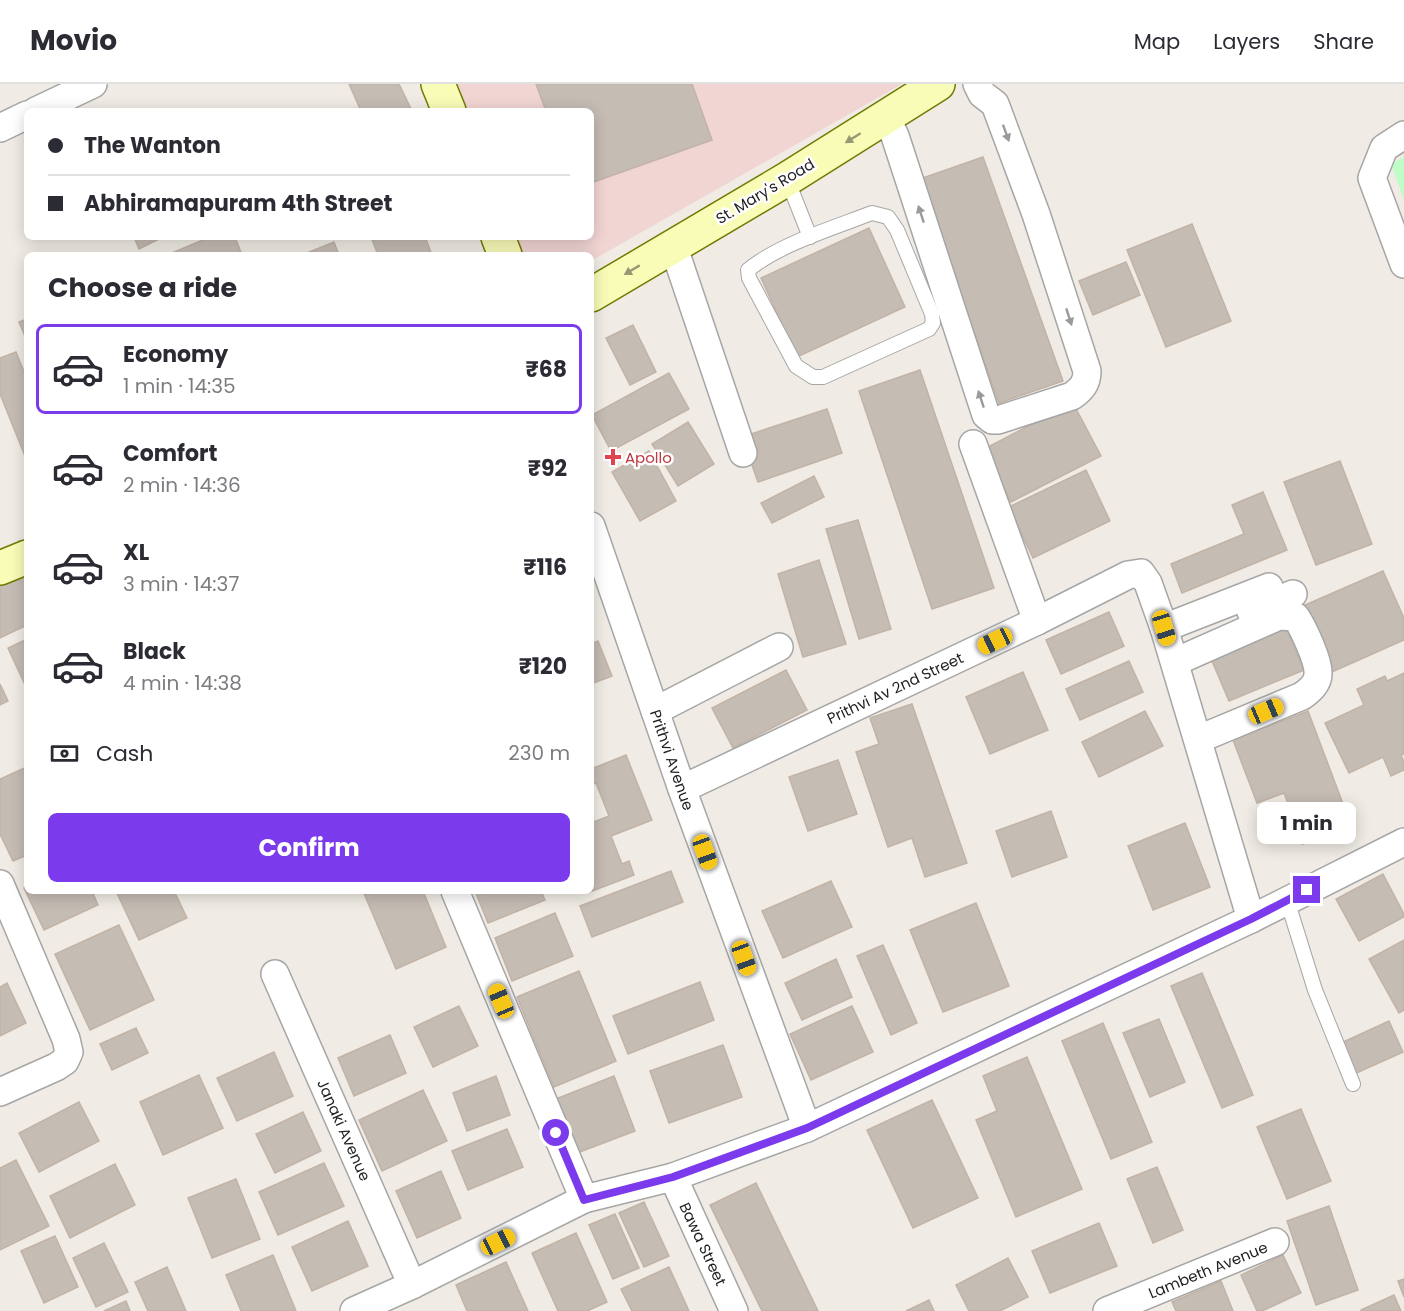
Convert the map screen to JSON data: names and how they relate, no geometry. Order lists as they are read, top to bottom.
{
  "streets": {
    "main road": ["St. Mary's Road"],
    "street": [
      "Prithvi Av 2nd Street",
      "Prithvi Avenue",
      "Janaki Avenue",
      "Bawa Street",
      "Lambeth Avenue"
    ]
  },
  "crossings": [
    ["Prithvi Av 2nd Street", "Prithvi Avenue"]
  ],
  "one_way": ["St. Mary's Road"],
  "places": {
    "health": ["Apollo"]
  },
  "page": {
    "header": "Movio",
    "nav": ["Map", "Layers", "Share"],
    "banner": ["The Wanton", "Abhiramapuram 4th Street"],
    "heading": "Choose a ride",
    "list": [
      {
        "name": "Economy",
        "note": "1 min · 14:35",
        "value": "₹68"
      },
      {
        "name": "Comfort",
        "note": "2 min · 14:36",
        "value": "₹92"
      },
      {
        "name": "XL",
        "note": "3 min · 14:37",
        "value": "₹116"
      },
      {
        "name": "Black",
        "note": "4 min · 14:38",
        "value": "₹120"
      }
    ],
    "pay": ["Cash", "230 m"],
    "buttons": "Confirm",
    "bubble": "1 min"
  }
}
